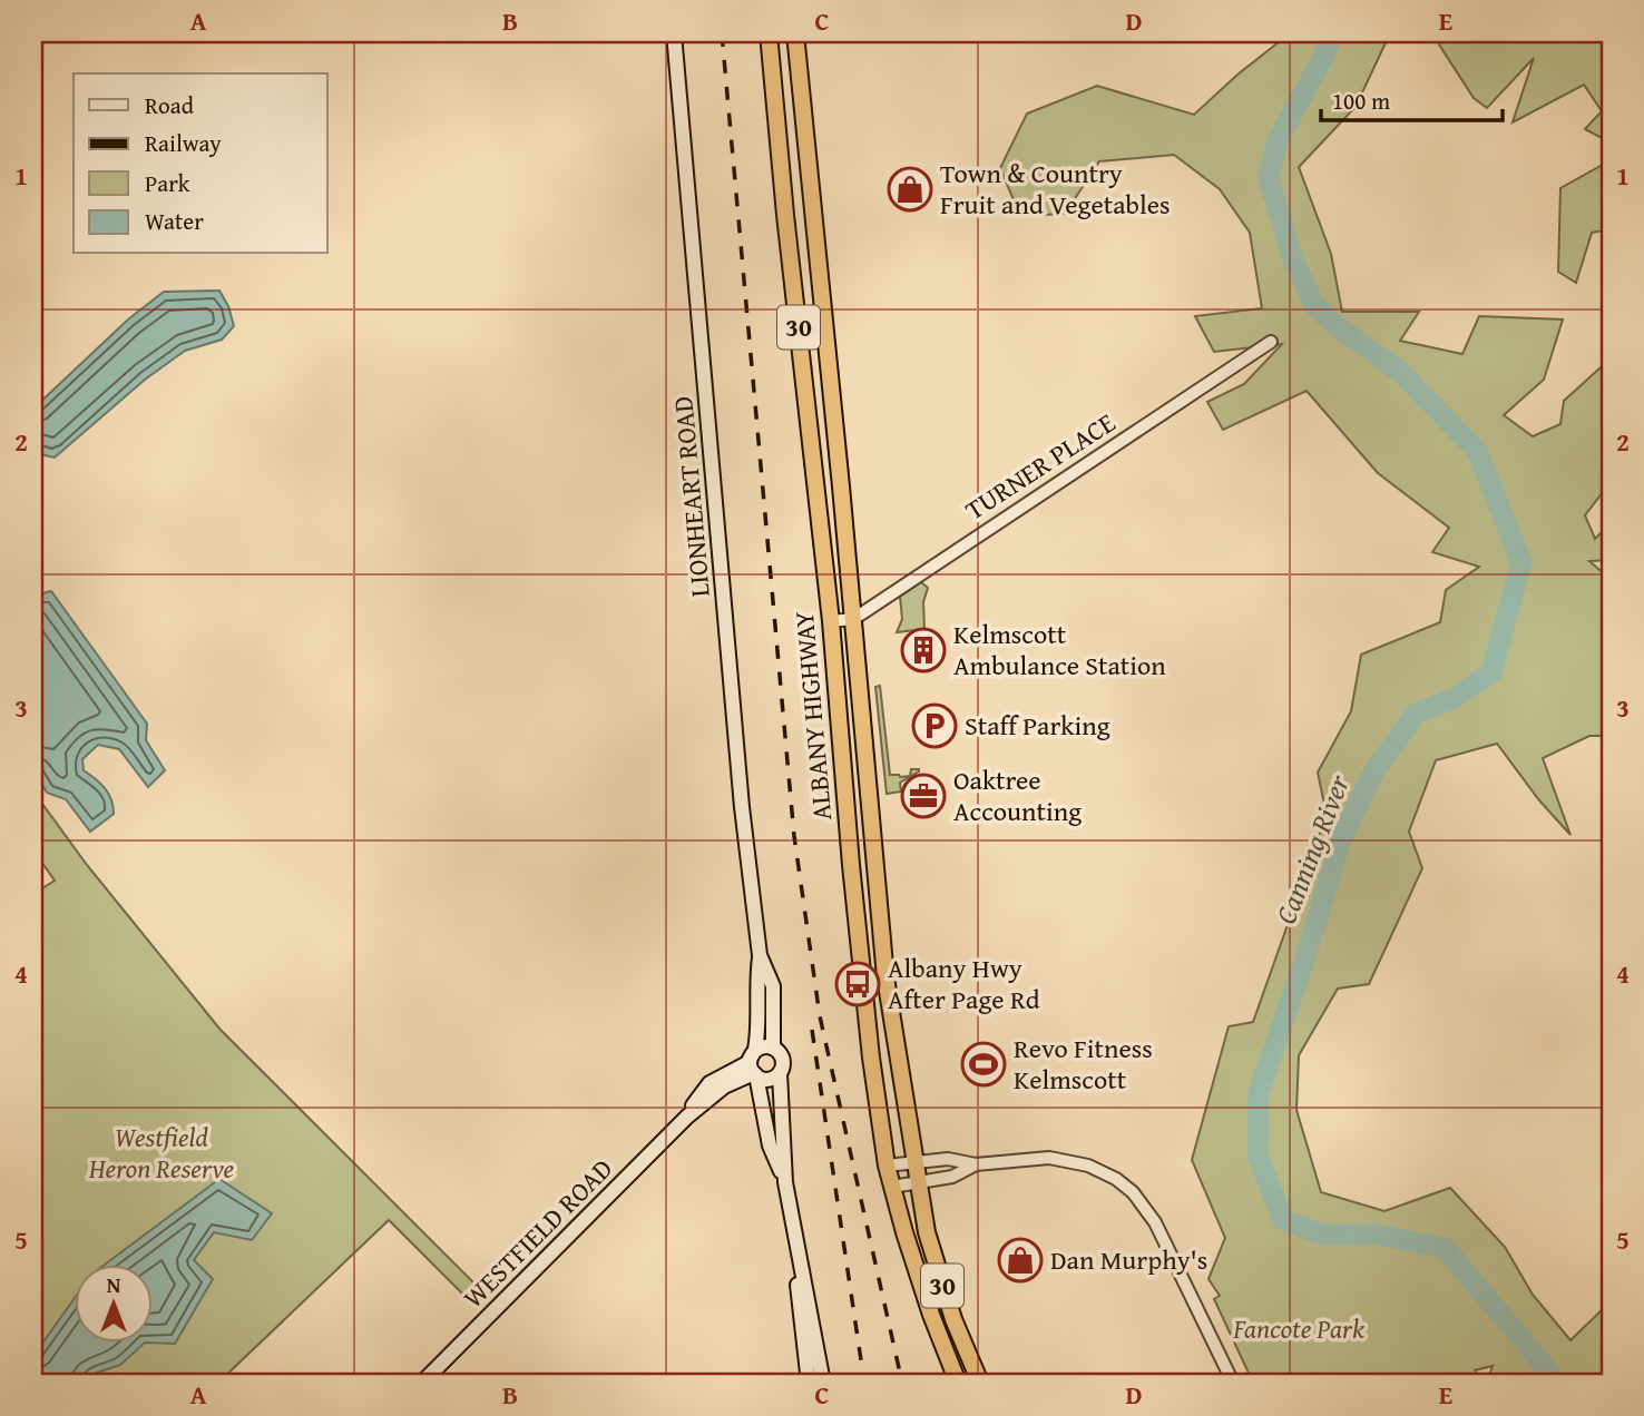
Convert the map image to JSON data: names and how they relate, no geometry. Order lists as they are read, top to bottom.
{
  "streets": {
    "highway": ["30", "ALBANY HIGHWAY"],
    "main road": ["LIONHEART ROAD", "WESTFIELD ROAD"],
    "street": ["TURNER PLACE"]
  },
  "crossings": [
    ["TURNER PLACE", "ALBANY HIGHWAY"],
    ["LIONHEART ROAD", "WESTFIELD ROAD"]
  ],
  "water": ["Canning River"],
  "parks": ["Westfield Heron Reserve", "Fancote Park"],
  "places": {
    "shop": ["Town & Country Fruit and Vegetables", "Dan Murphy's"],
    "building": ["Kelmscott Ambulance Station"],
    "parking": ["Staff Parking"],
    "office": ["Oaktree Accounting"],
    "bus stop": ["Albany Hwy After Page Rd"],
    "sports": ["Revo Fitness Kelmscott"]
  },
  "legend": [
    "Road",
    "Railway",
    "Park",
    "Water"
  ],
  "scale_bar": "100 m",
  "north": "top",
  "grid": {
    "columns": [
      "A",
      "B",
      "C",
      "D",
      "E"
    ],
    "rows": [
      "1",
      "2",
      "3",
      "4",
      "5"
    ]
  }
}
